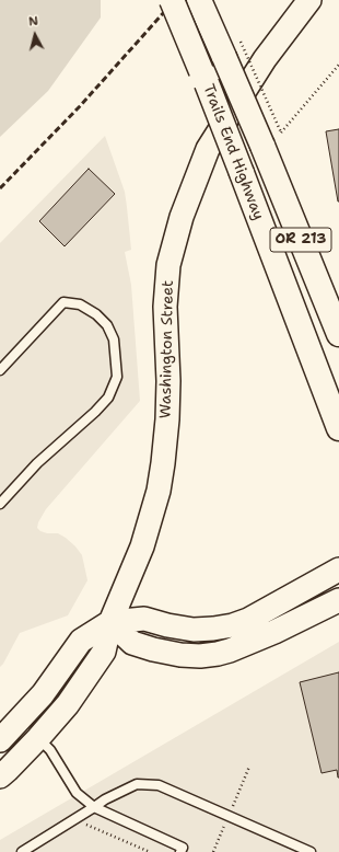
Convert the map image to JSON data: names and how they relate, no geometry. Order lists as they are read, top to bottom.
{
  "streets": {
    "highway": ["Trails End Highway", "OR 213"],
    "main road": ["Washington Street"]
  },
  "north": "top"
}
